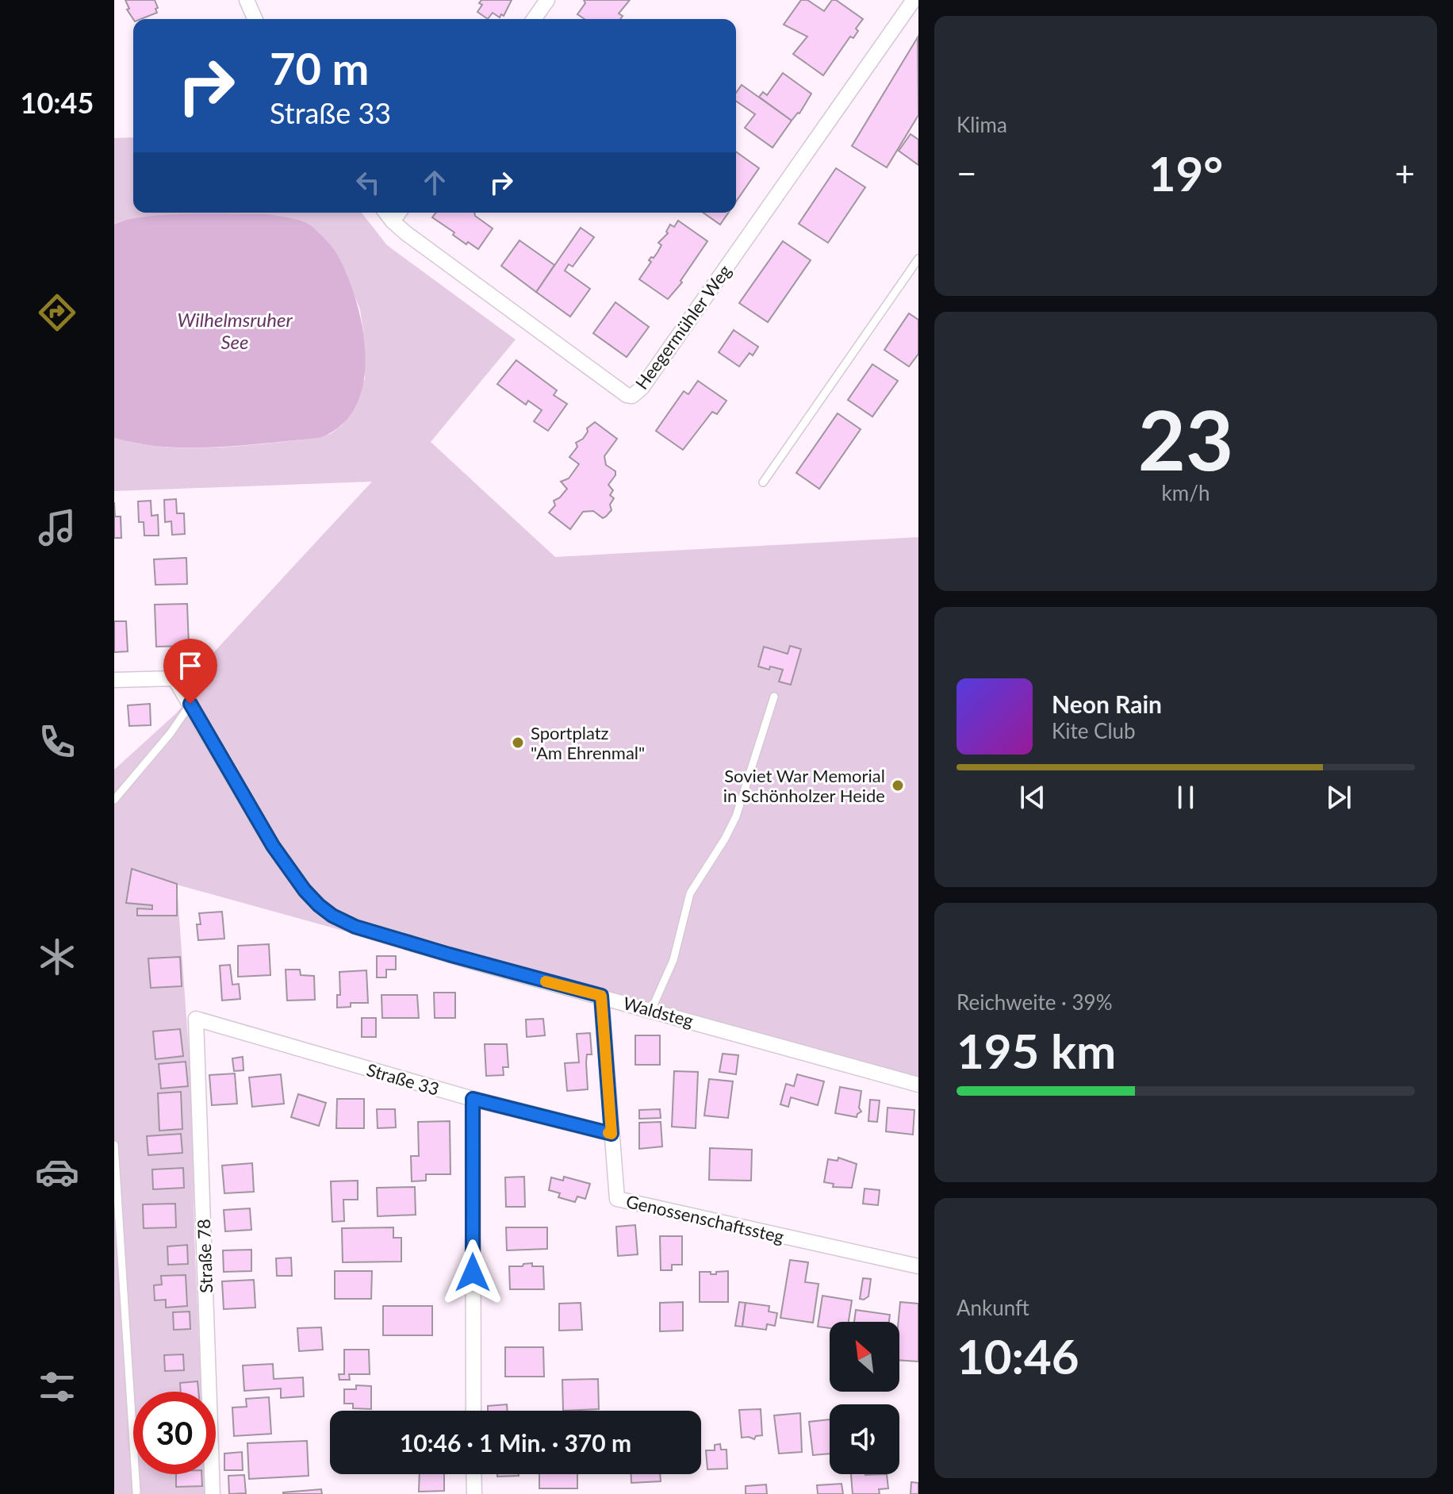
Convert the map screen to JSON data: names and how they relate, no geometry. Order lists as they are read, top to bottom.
{
  "streets": {
    "street": [
      "Heegermühler Weg",
      "Waldsteg",
      "Straße 33",
      "Genossenschaftssteg",
      "Straße 78"
    ]
  },
  "crossings": [
    ["Waldsteg", "Genossenschaftssteg"],
    ["Straße 33", "Genossenschaftssteg"],
    ["Straße 33", "Straße 78"]
  ],
  "water": ["Wilhelmsruher See"],
  "places": ["Sportplatz \"Am Ehrenmal\"", "Soviet War Memorial in Schönholzer Heide"],
  "north": "top left",
  "page": {
    "tabs": "10:45",
    "tile": [
      "Klima",
      ["23", "km/h"],
      ["Reichweite · 39%", "195 km"],
      ["Ankunft", "10:46"]
    ],
    "turn": ["70 m", "Straße 33"],
    "heat": ["−", "19°", "+"],
    "song": ["Neon Rain", "Kite Club"],
    "limit": "30",
    "trip": "10:46 · 1 Min. · 370 m"
  }
}
